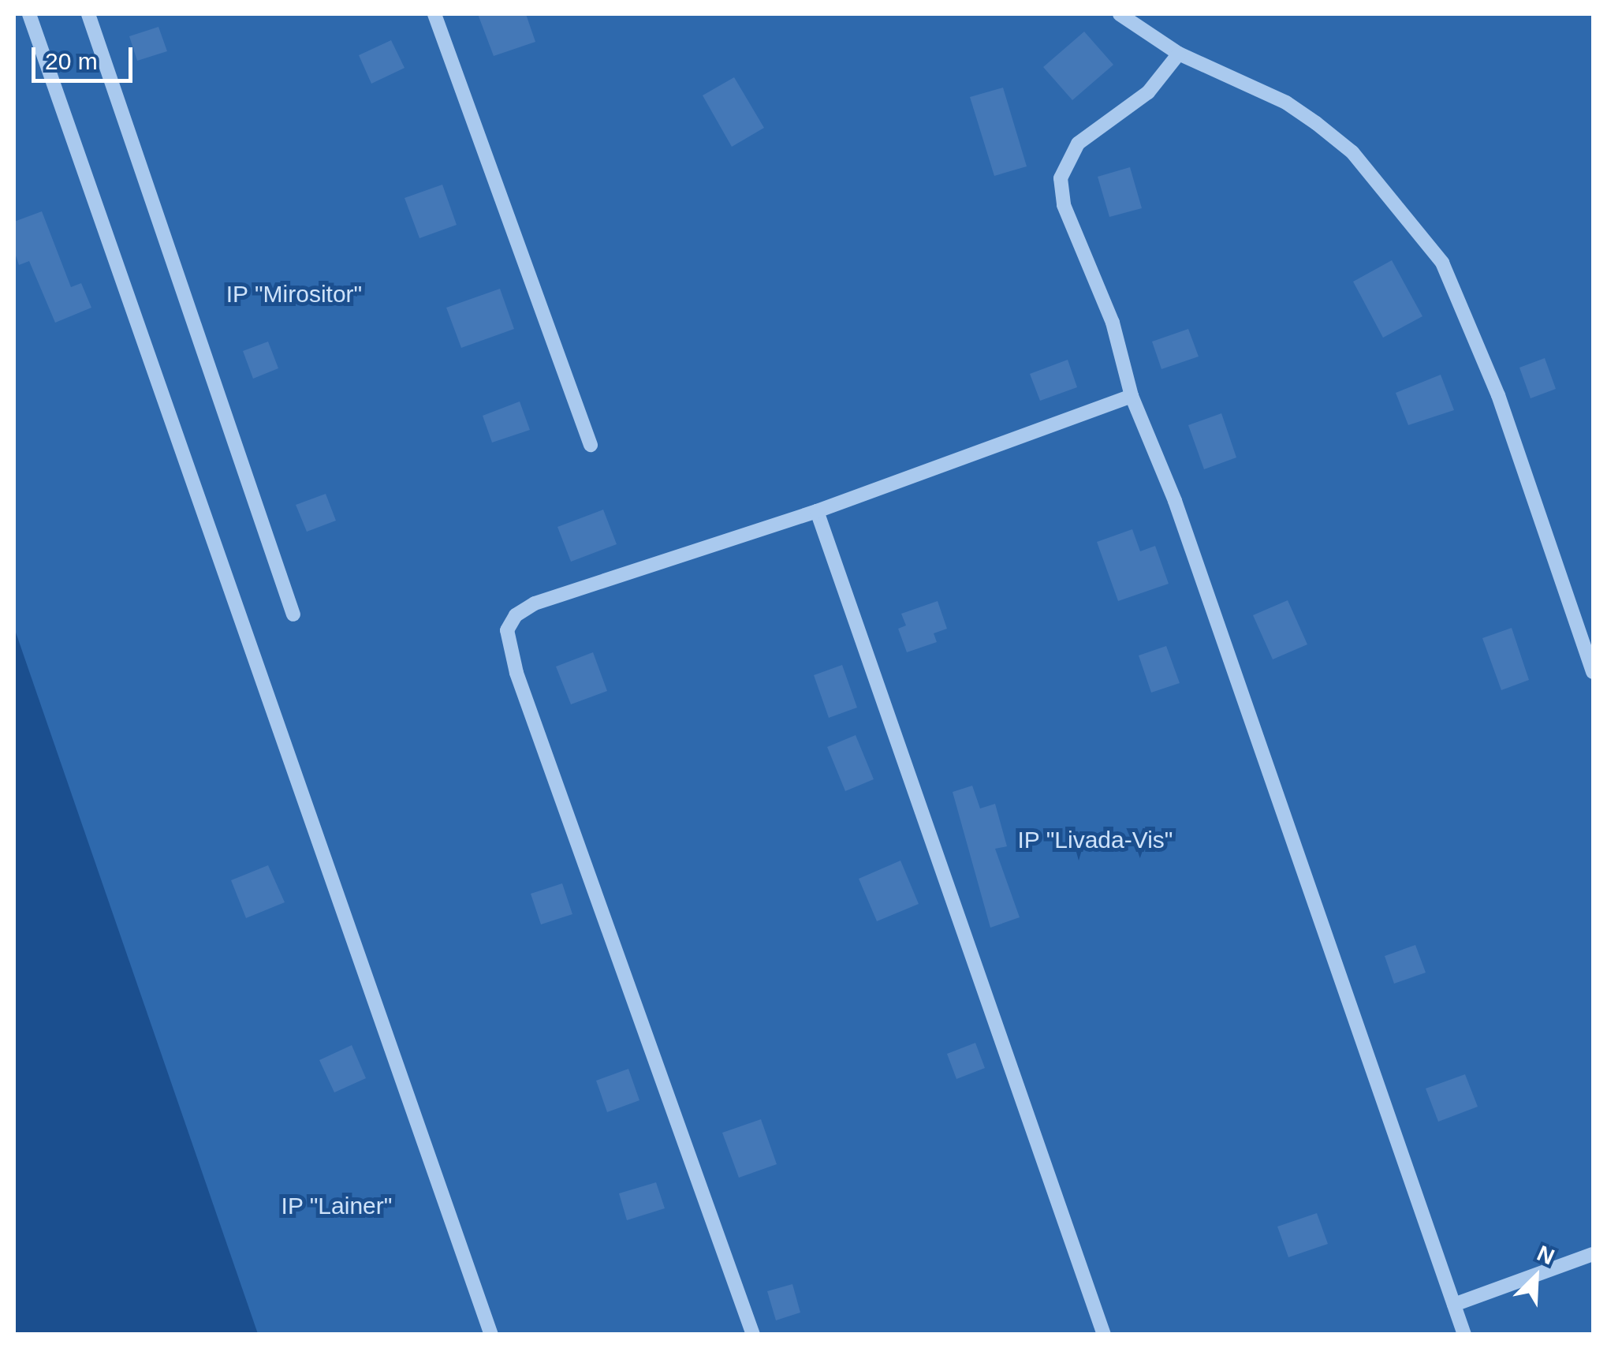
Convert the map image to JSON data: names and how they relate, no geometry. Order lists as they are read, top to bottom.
{
  "parks": ["IP \"Mirositor\"", "IP \"Livada-Vis\"", "IP \"Lainer\""],
  "scale_bar": "20 m",
  "north": "top right"
}
